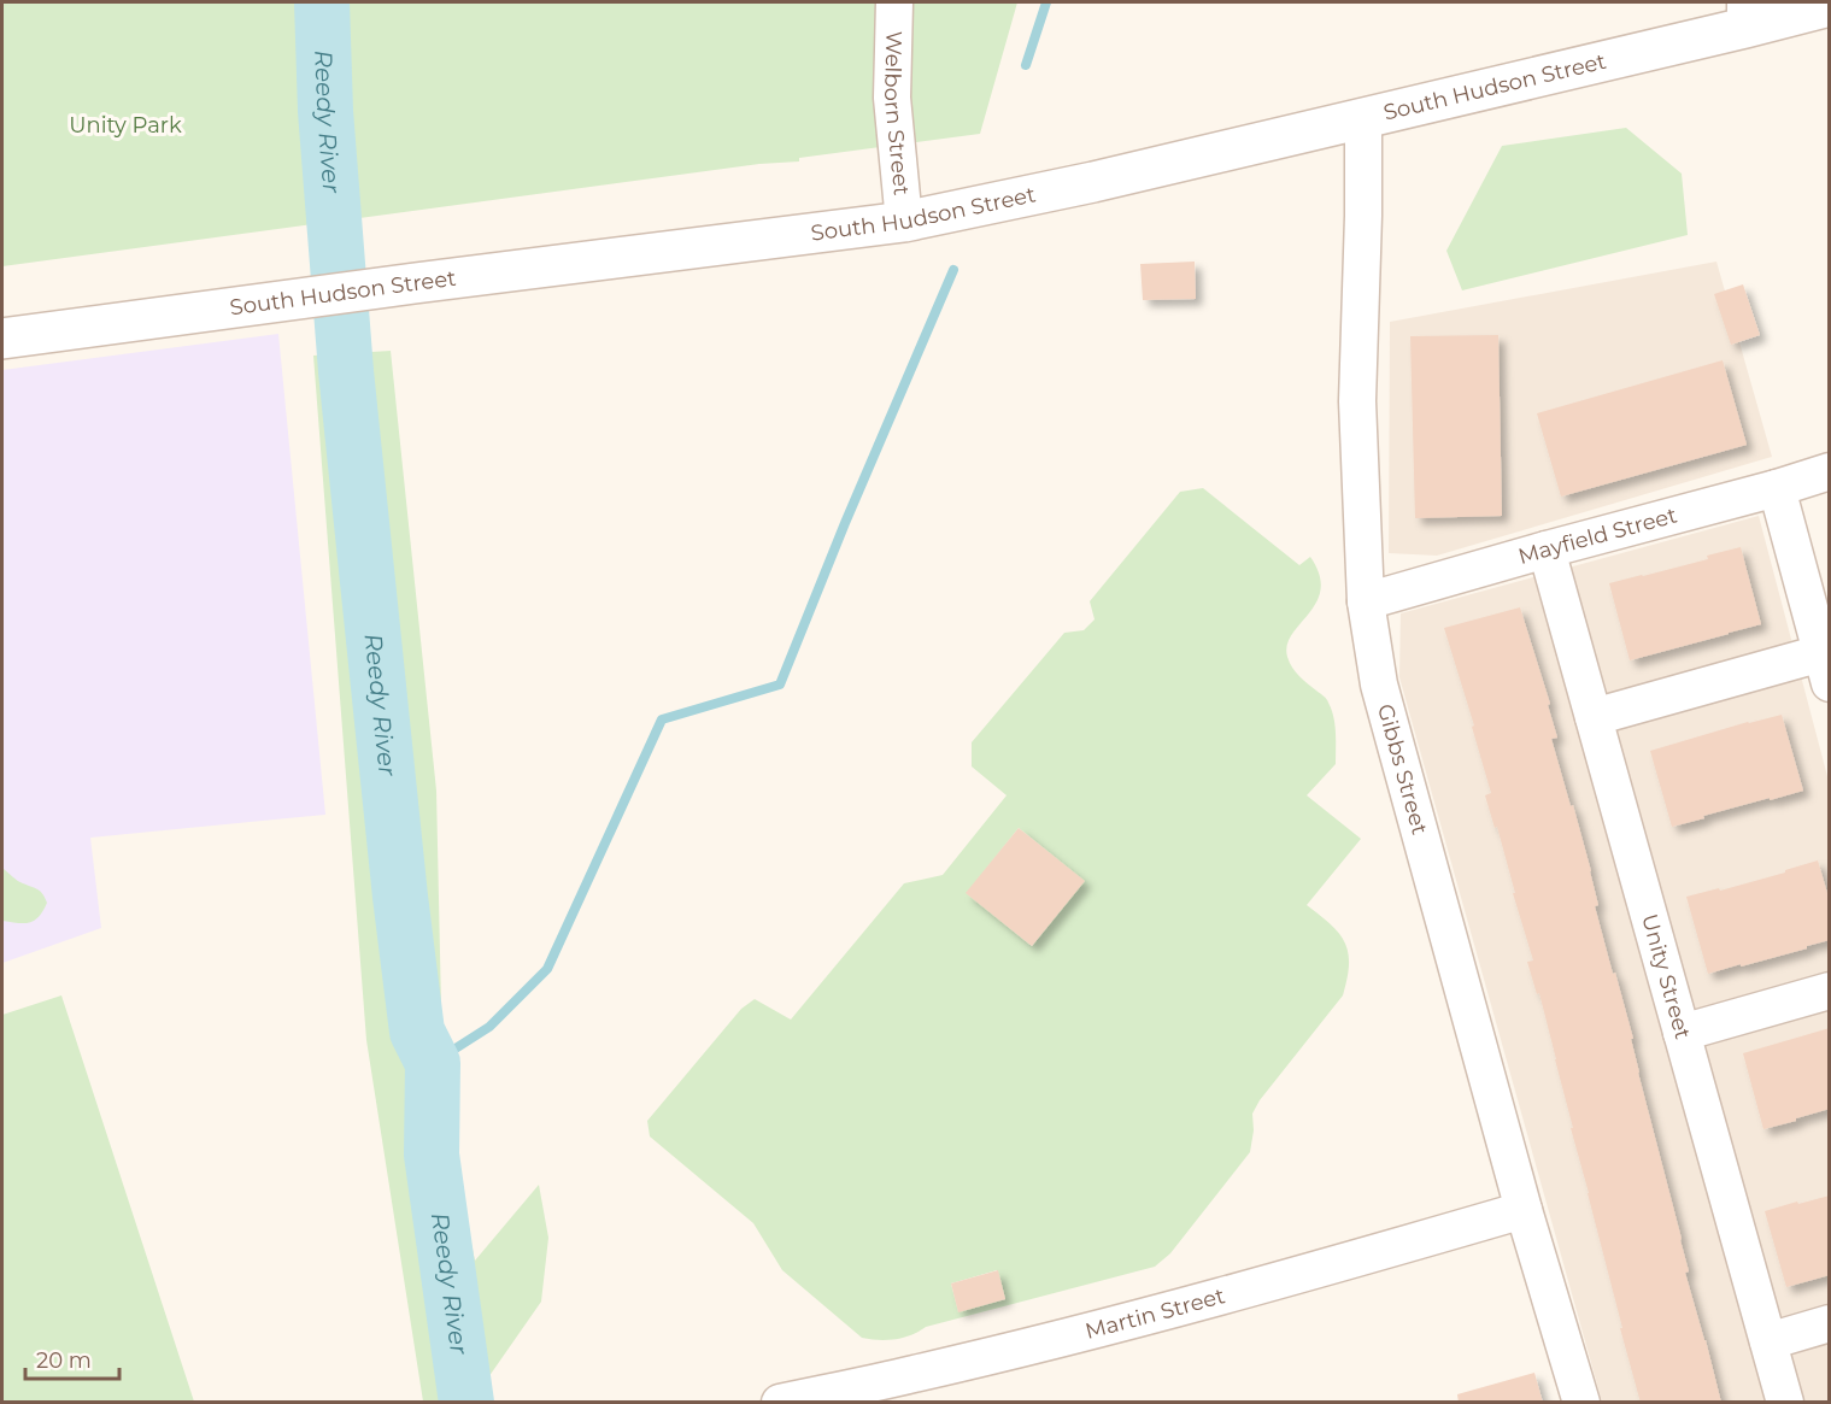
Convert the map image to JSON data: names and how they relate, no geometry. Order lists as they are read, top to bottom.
{
  "streets": {
    "street": [
      "South Hudson Street",
      "Welborn Street",
      "Mayfield Street",
      "Gibbs Street",
      "Unity Street",
      "Martin Street"
    ]
  },
  "crossings": [
    ["South Hudson Street", "Welborn Street"],
    ["South Hudson Street", "Gibbs Street"],
    ["Mayfield Street", "Gibbs Street"],
    ["Mayfield Street", "Unity Street"],
    ["Gibbs Street", "Martin Street"]
  ],
  "water": ["Reedy River"],
  "parks": ["Unity Park"],
  "scale_bar": "20 m"
}
